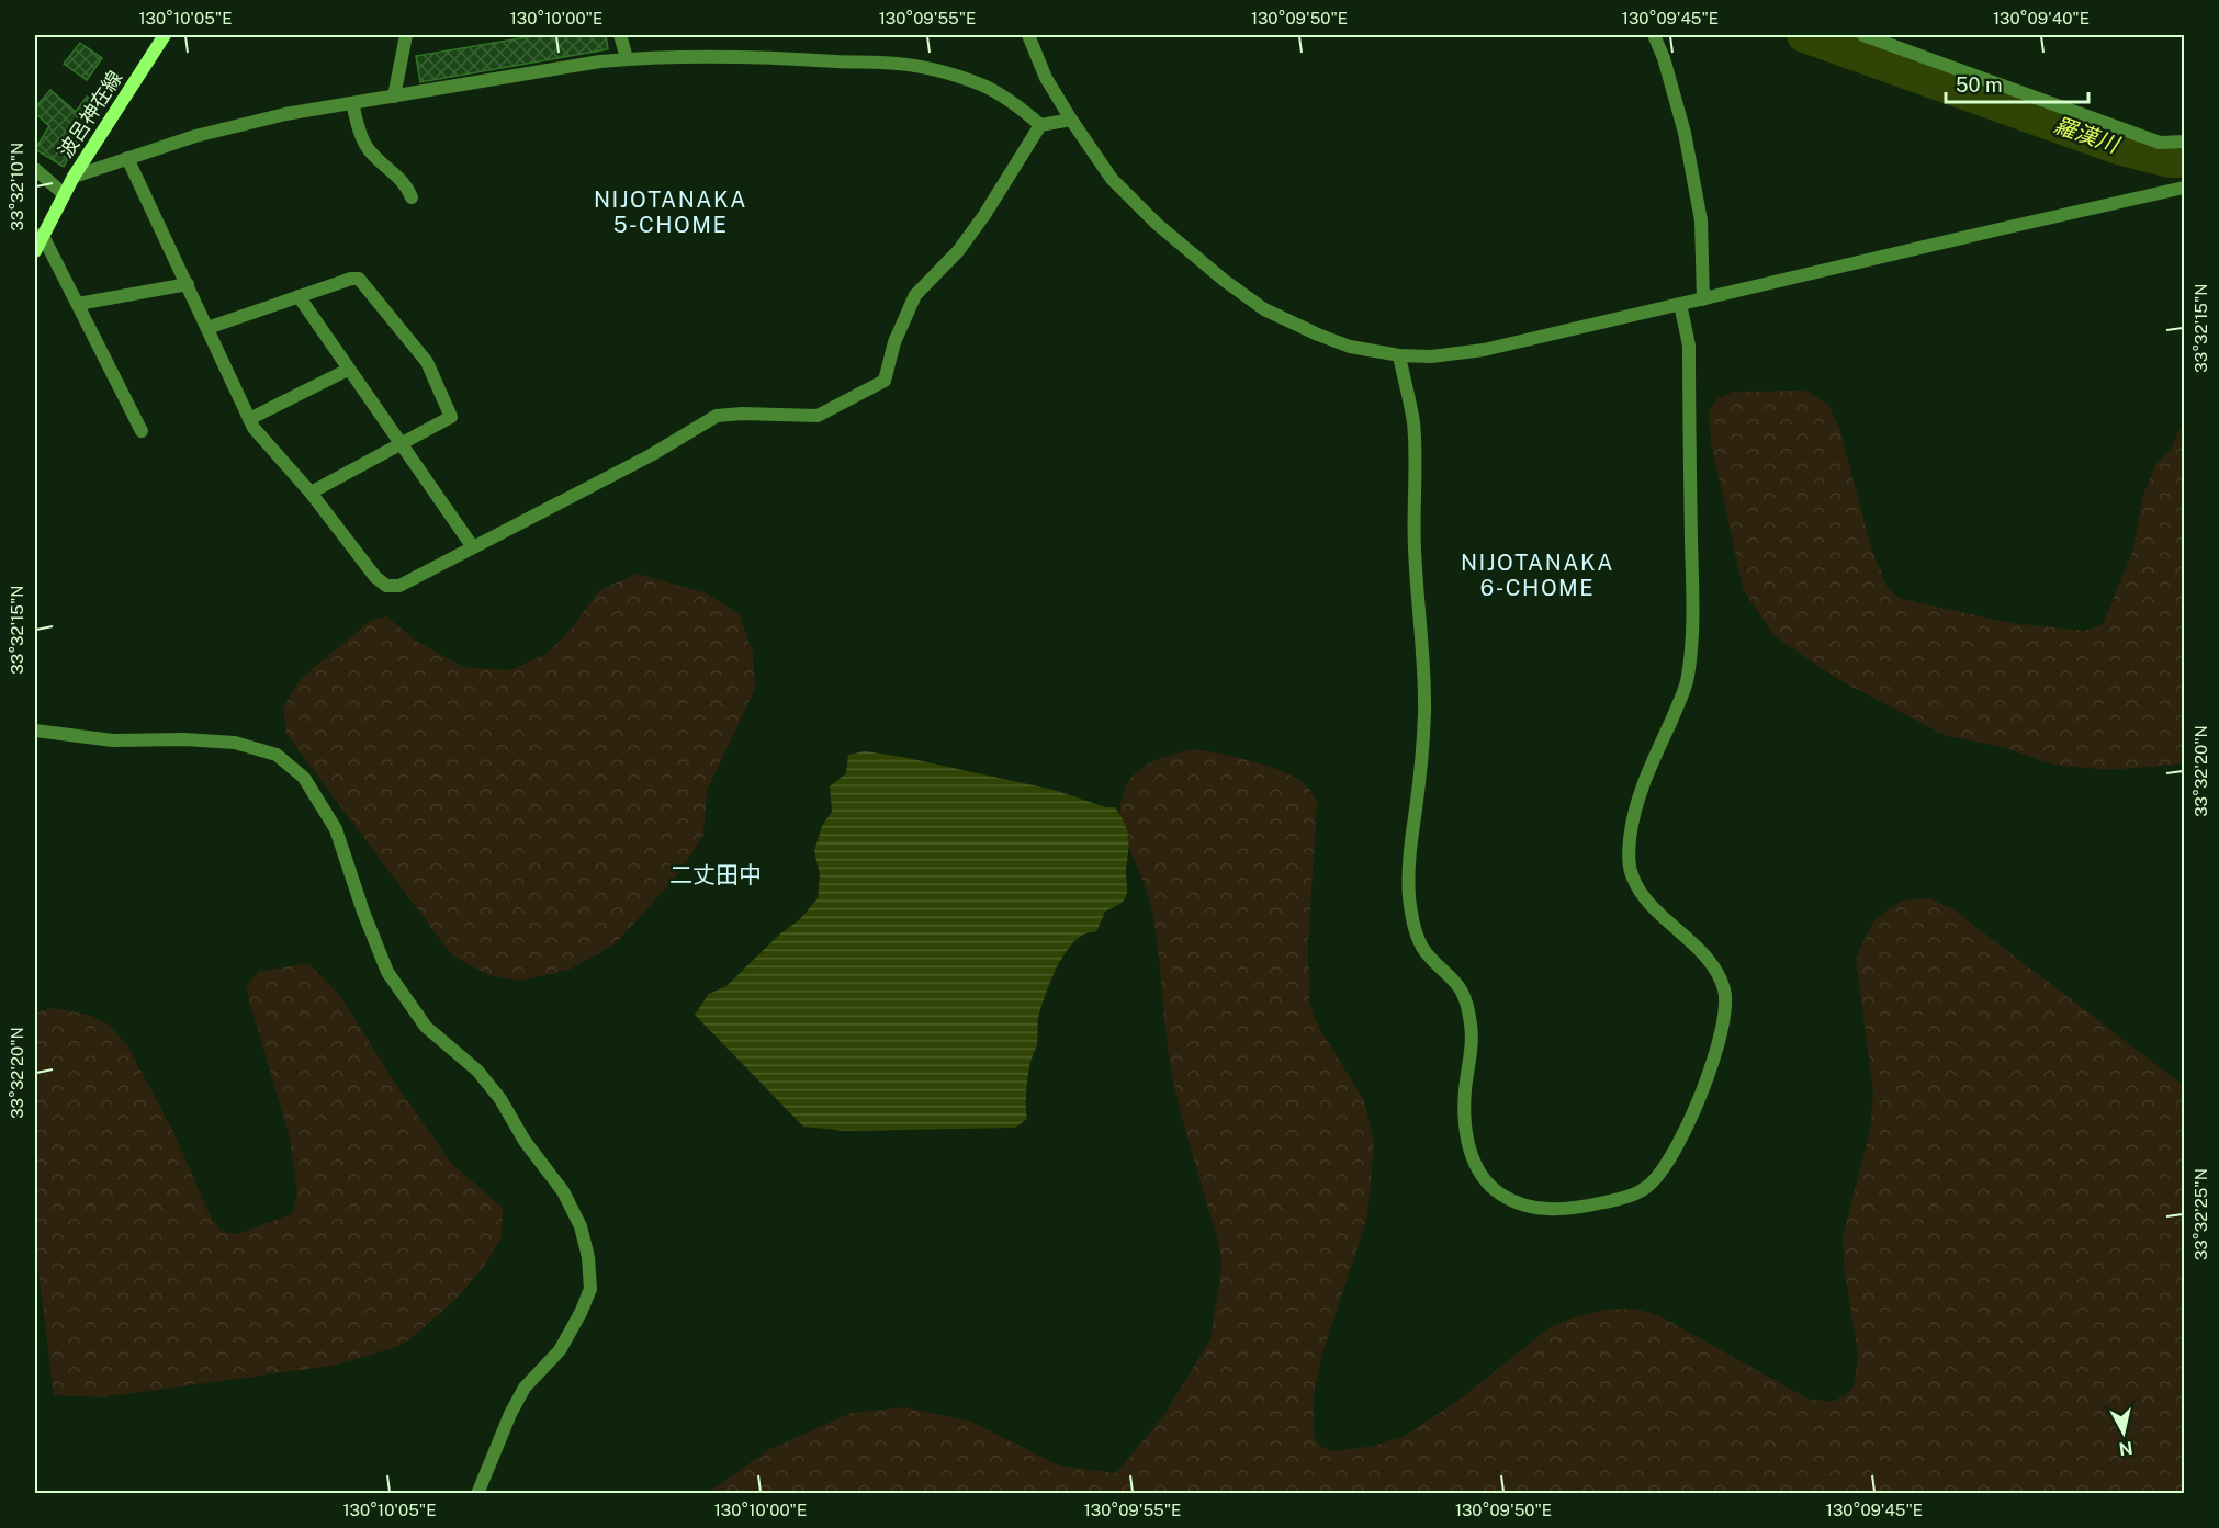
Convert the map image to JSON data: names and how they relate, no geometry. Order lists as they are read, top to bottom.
{
  "streets": {
    "main road": ["波呂神在線"]
  },
  "districts": ["NIJOTANAKA 5-CHOME", "NIJOTANAKA 6-CHOME", "二丈田中"],
  "water": ["羅漢川"],
  "scale_bar": "50 m",
  "north": "bottom",
  "coordinates": [
    "130°10'05\"E",
    "130°10'00\"E",
    "130°09'55\"E",
    "130°09'50\"E",
    "130°09'45\"E",
    "130°09'40\"E",
    "33°32'10\"N",
    "33°32'15\"N",
    "33°32'20\"N",
    "33°32'25\"N"
  ]
}
